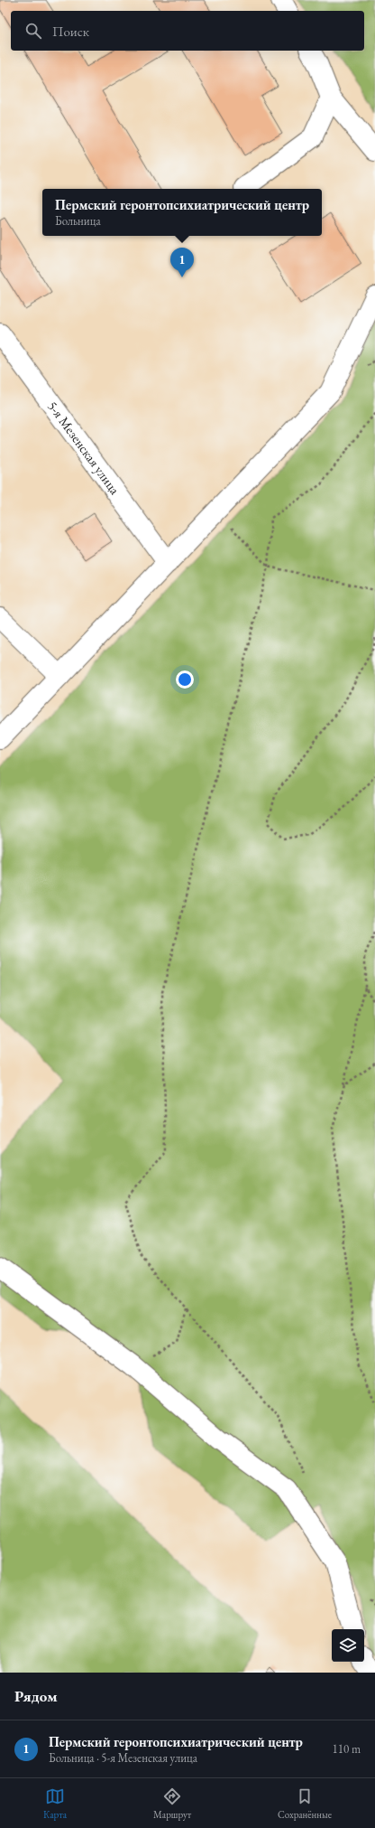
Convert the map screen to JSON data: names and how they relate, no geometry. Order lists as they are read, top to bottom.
{
  "streets": {
    "street": ["5-я Мезенская улица"]
  },
  "page": {
    "search": "Поиск",
    "popup": ["Пермский геронтопсихиатрический центр", "Больница"],
    "pins": "1",
    "heading": "Рядом",
    "list": [
      {
        "mark": "1",
        "name": "Пермский геронтопсихиатрический центр",
        "note": "Больница · 5-я Мезенская улица",
        "value": "110 m"
      }
    ],
    "nav": ["Карта", "Маршрут", "Сохранённые"]
  }
}
